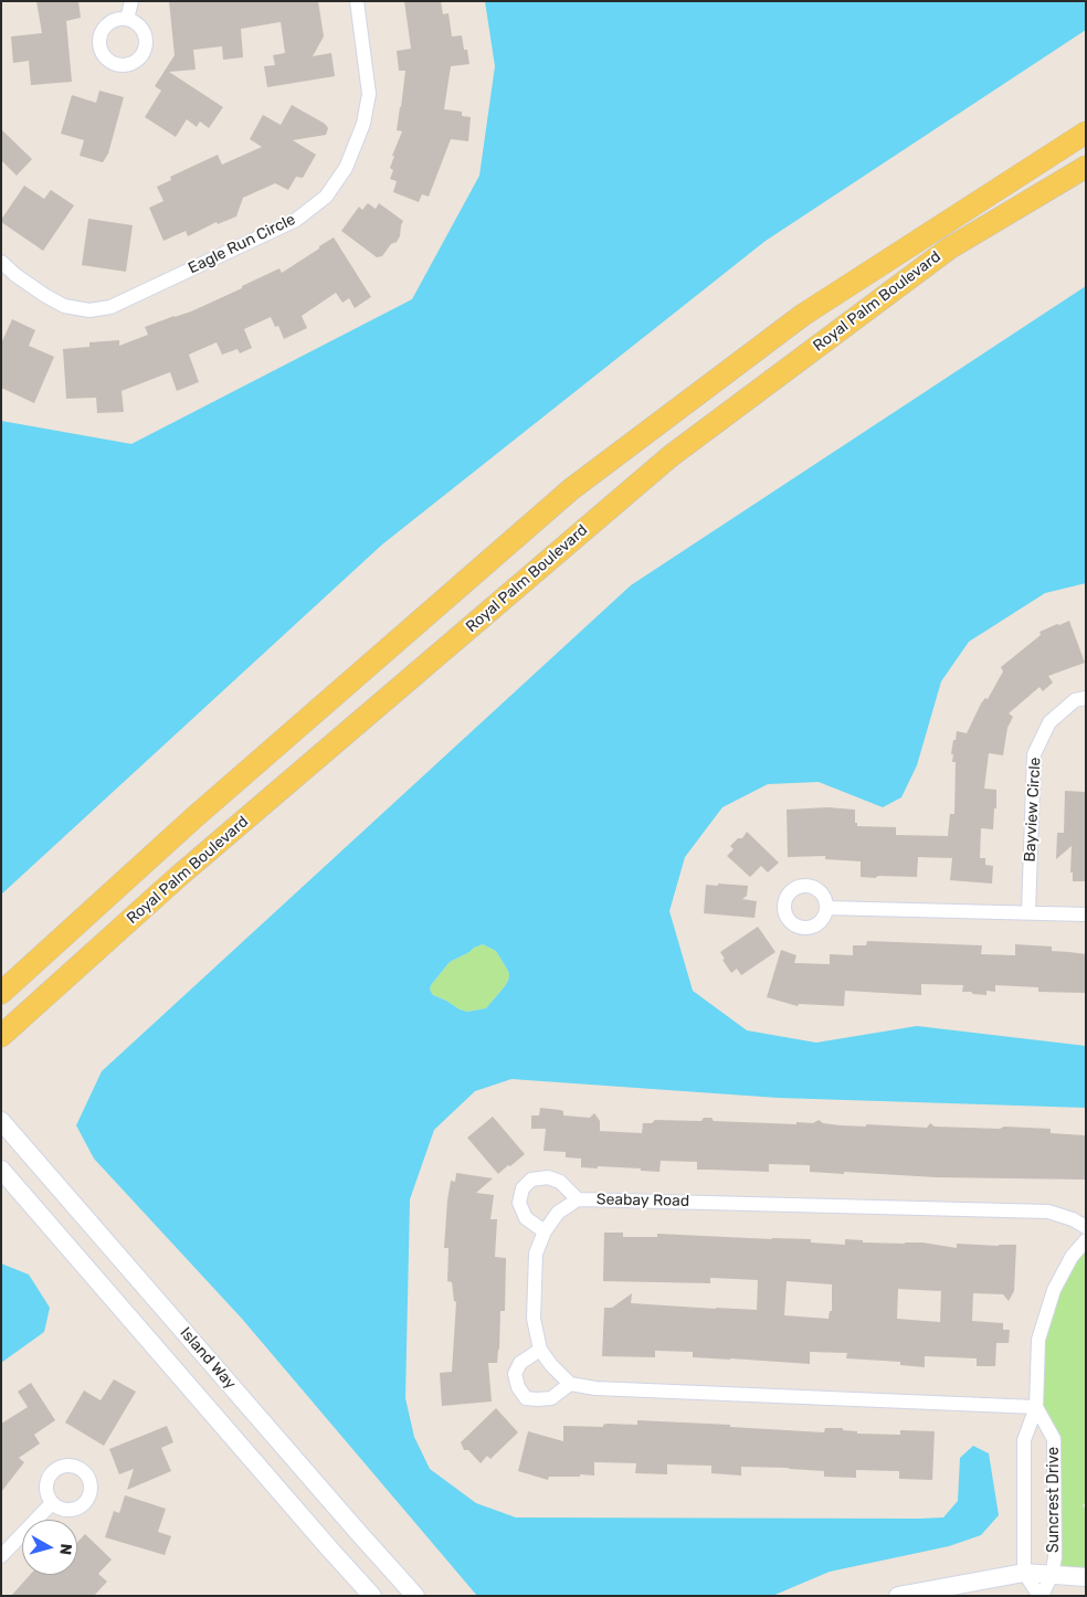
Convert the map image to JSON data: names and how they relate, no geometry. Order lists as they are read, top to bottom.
{
  "streets": {
    "main road": ["Royal Palm Boulevard"],
    "street": [
      "Eagle Run Circle",
      "Bayview Circle",
      "Seabay Road",
      "Island Way",
      "Suncrest Drive"
    ]
  },
  "north": "right"
}
